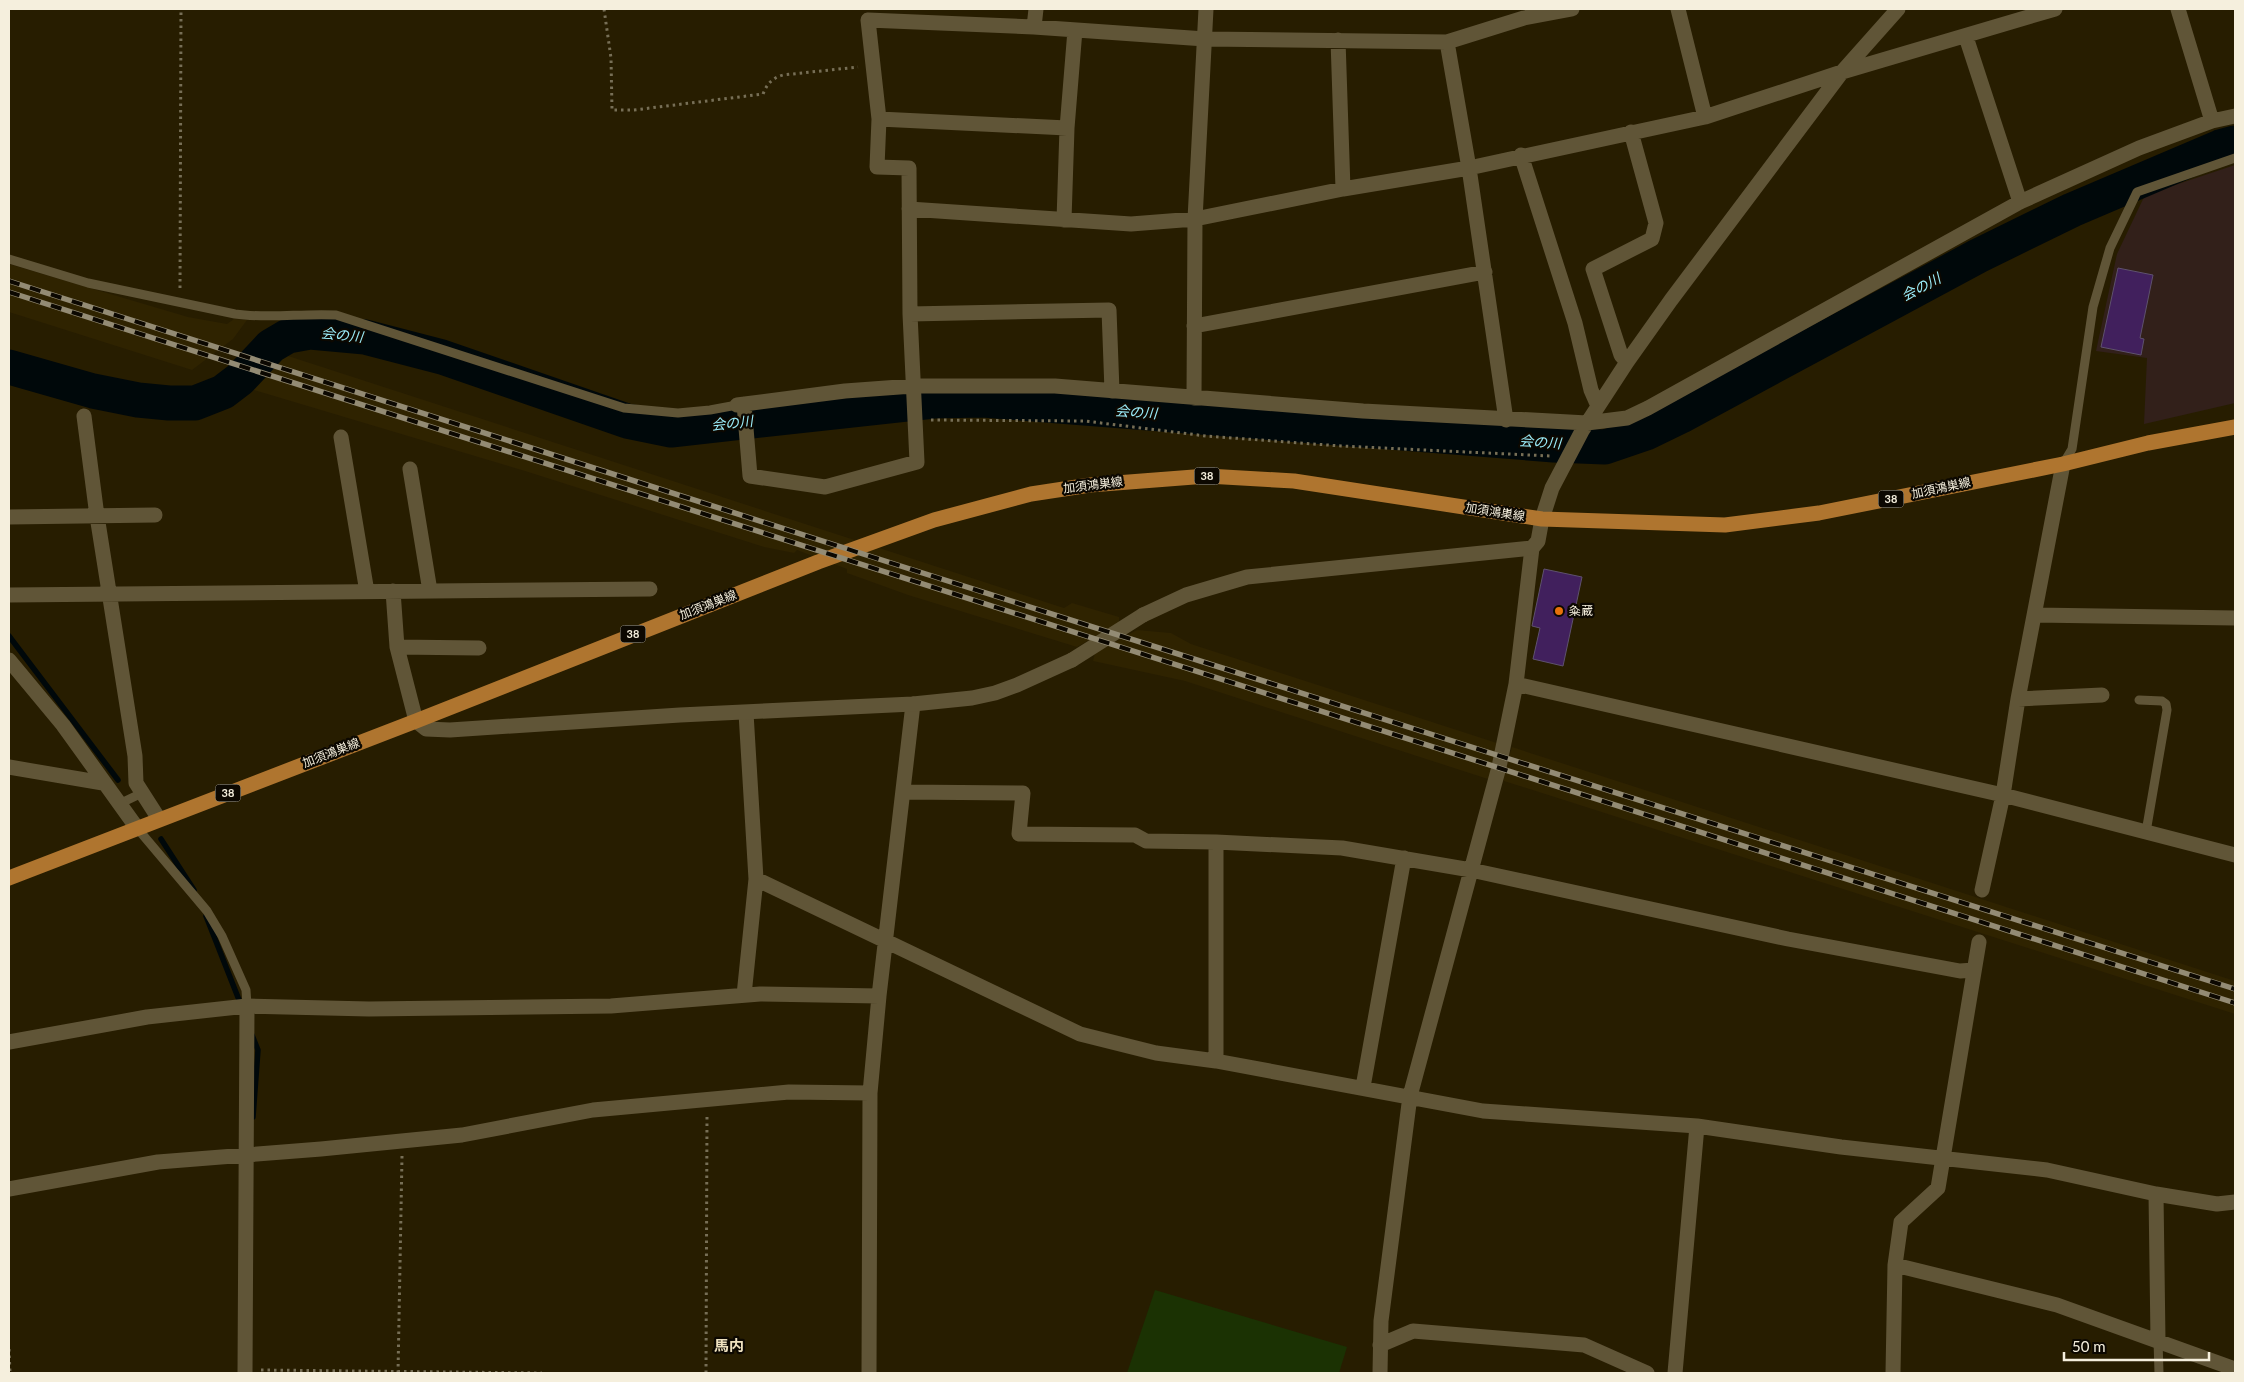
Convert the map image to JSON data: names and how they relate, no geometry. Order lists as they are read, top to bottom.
{
  "streets": {
    "main road": ["38", "加須鴻巣線"]
  },
  "districts": ["馬内"],
  "water": ["会の川"],
  "places": ["粂蔵"],
  "scale_bar": "50 m"
}
